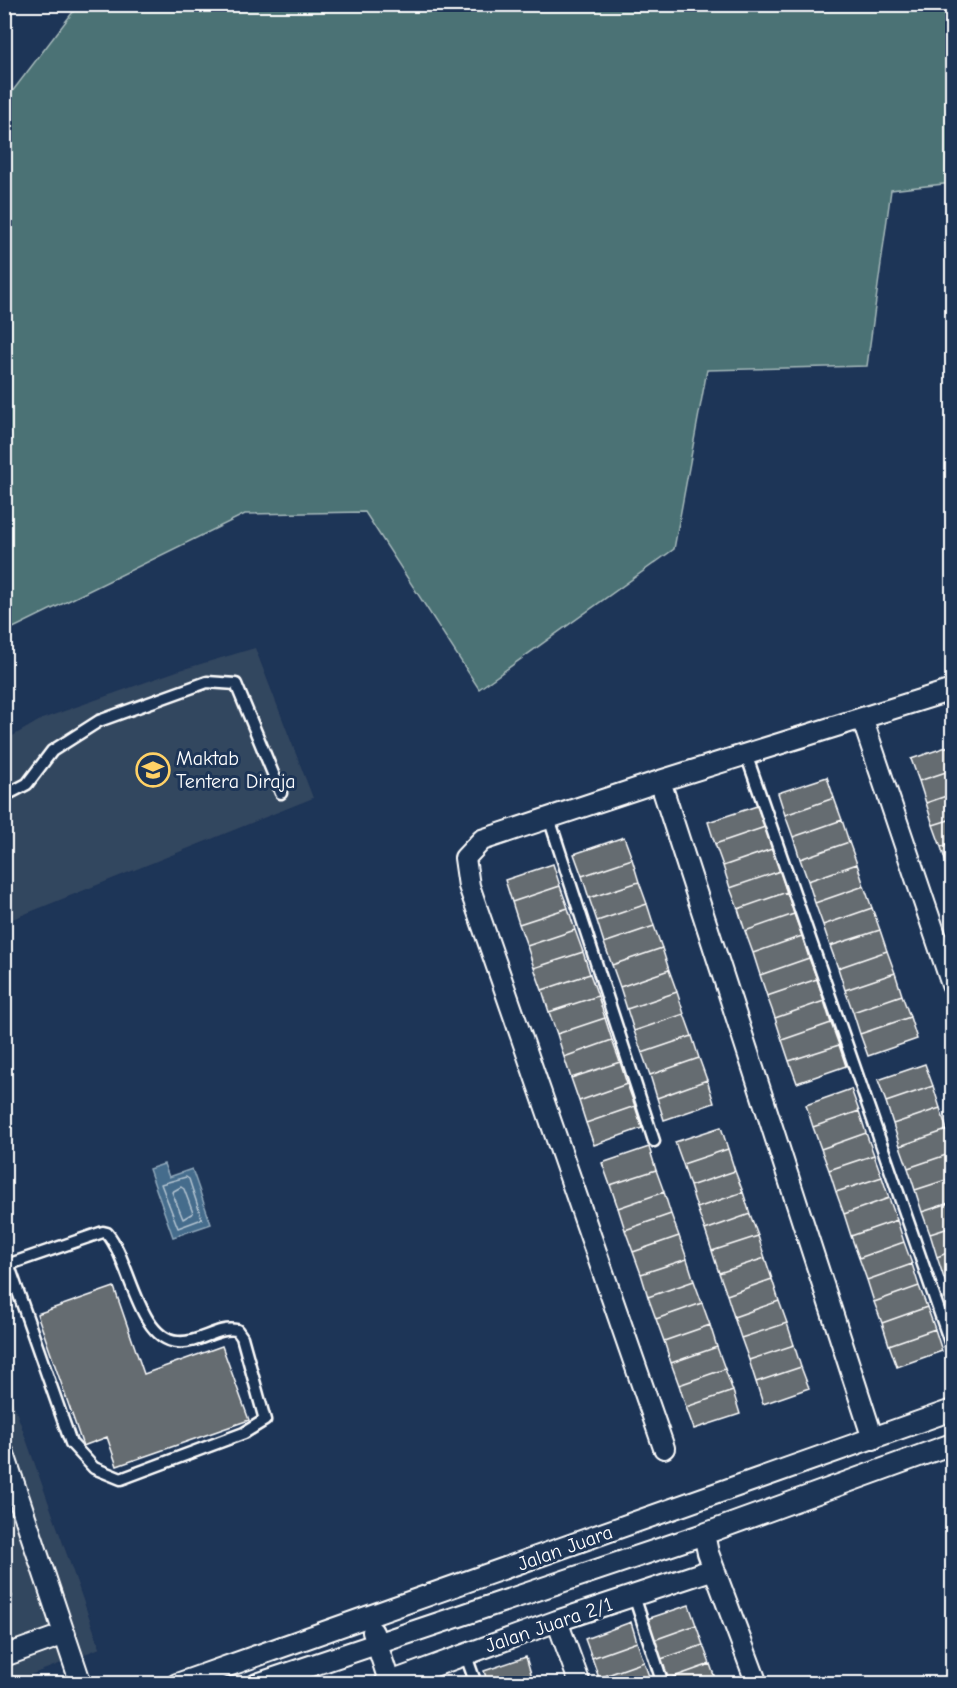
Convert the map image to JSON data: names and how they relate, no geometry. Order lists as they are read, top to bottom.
{
  "streets": {
    "street": ["Jalan Juara", "Jalan Juara 2/1"]
  },
  "places": {
    "school or university": ["Maktab Tentera Diraja"]
  }
}
